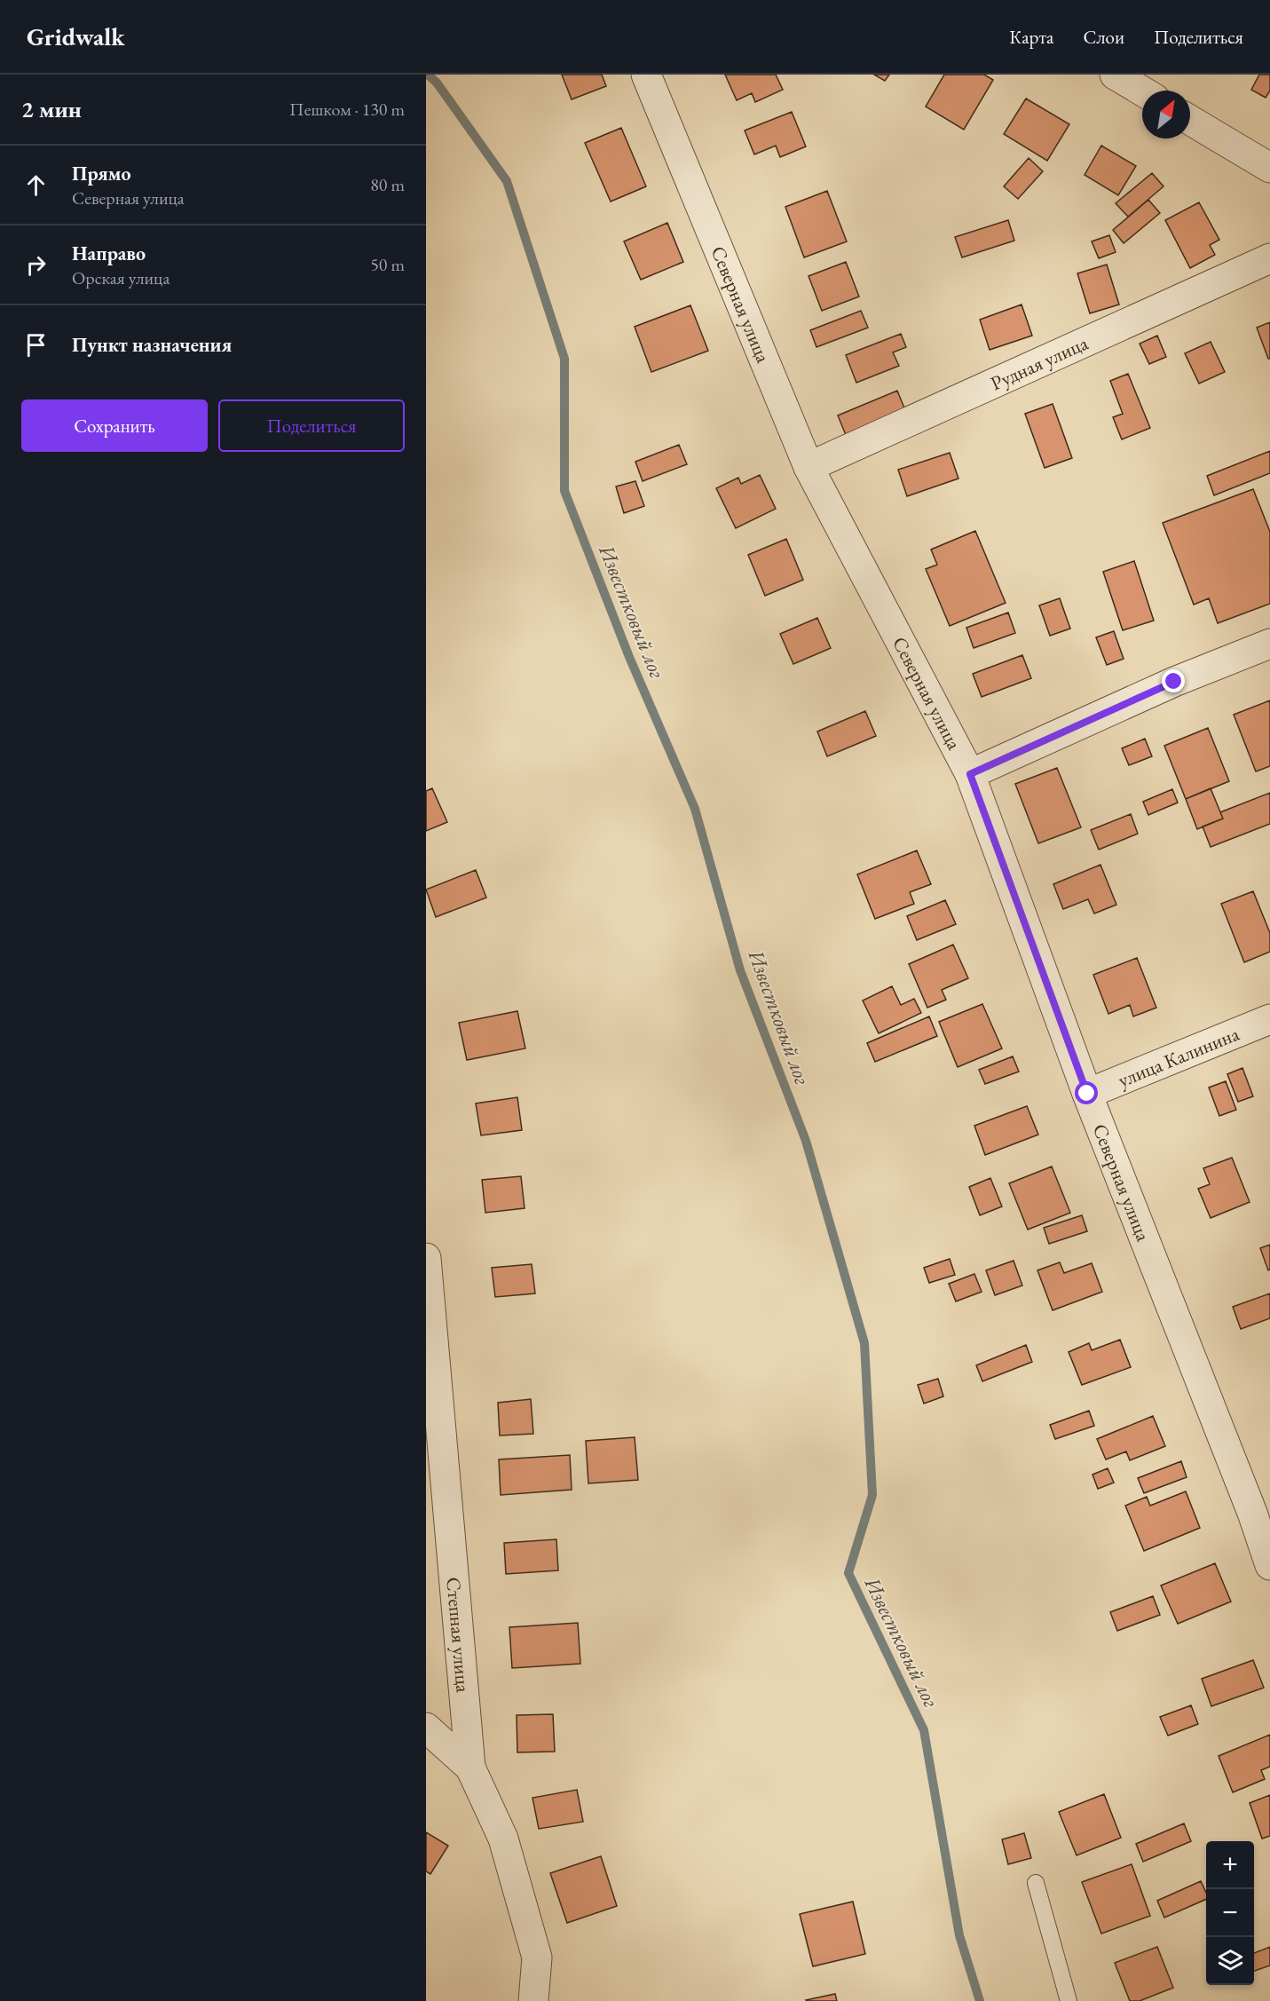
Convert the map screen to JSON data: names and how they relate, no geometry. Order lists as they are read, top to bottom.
{
  "streets": {
    "street": [
      "Северная улица",
      "Рудная улица",
      "улица Калинина",
      "Степная улица"
    ]
  },
  "crossings": [
    ["Северная улица", "Рудная улица"],
    ["Северная улица", "улица Калинина"]
  ],
  "water": ["Известковый лог"],
  "north": "top right",
  "page": {
    "header": "Gridwalk",
    "nav": ["Карта", "Слои", "Поделиться"],
    "heading": ["2 мин", "Пешком · 130 m"],
    "list": [
      ["Прямо", "Северная улица", "80 m"],
      ["Направо", "Орская улица", "50 m"],
      "Пункт назначения"
    ],
    "buttons": ["Сохранить", "Поделиться"],
    "map_buttons": ["+", "−"]
  }
}
